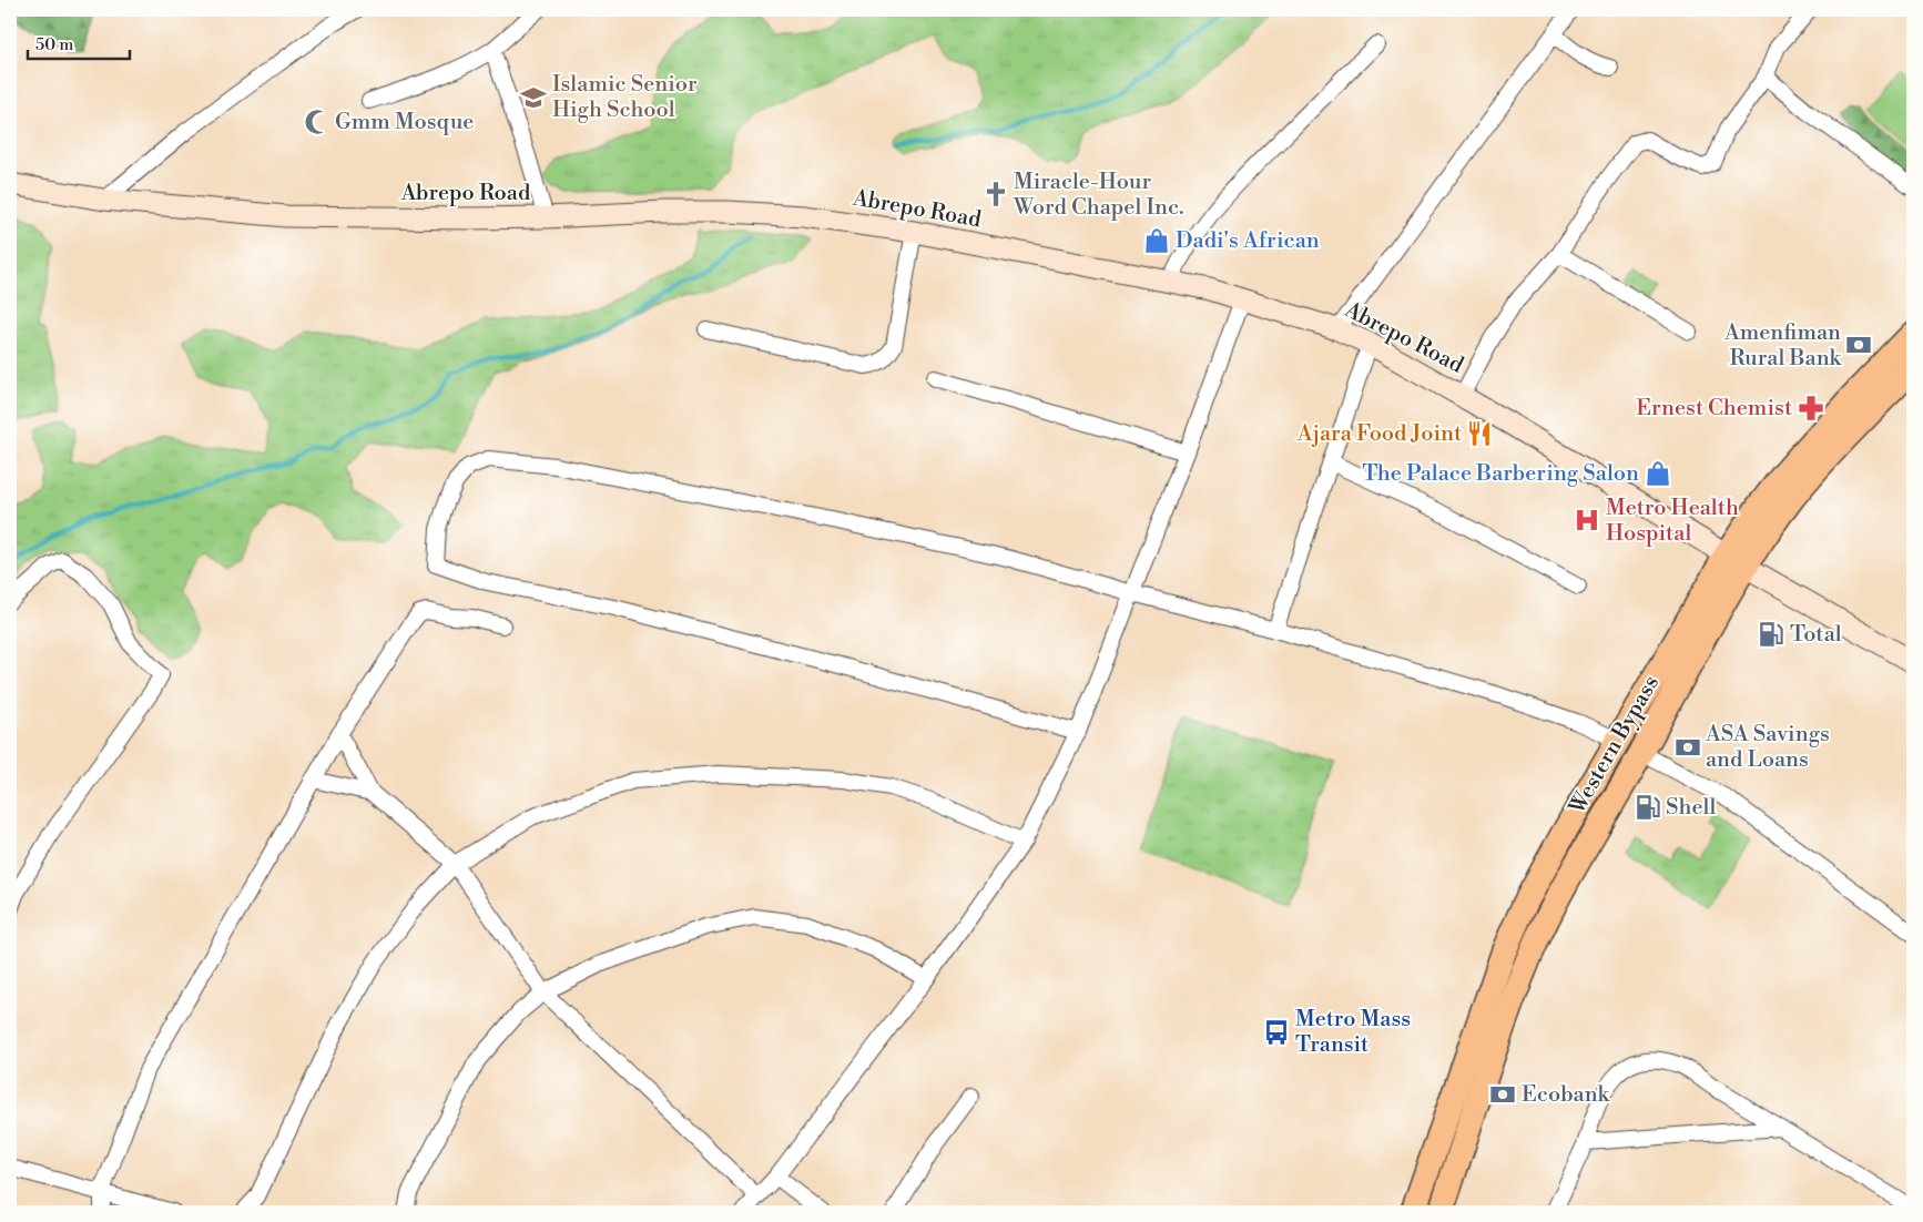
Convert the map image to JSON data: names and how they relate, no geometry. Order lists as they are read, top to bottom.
{
  "streets": {
    "highway": ["Western Bypass"],
    "main road": ["Abrepo Road"]
  },
  "crossings": [
    ["Abrepo Road", "Western Bypass"]
  ],
  "places": {
    "school or university": ["Islamic Senior High School"],
    "mosque": ["Gmm Mosque"],
    "church": ["Miracle-Hour Word Chapel Inc."],
    "shop": ["Dadi's African", "The Palace Barbering Salon"],
    "bank": ["Amenfiman Rural Bank", "ASA Savings and Loans", "Ecobank"],
    "pharmacy": ["Ernest Chemist"],
    "restaurant": ["Ajara Food Joint"],
    "hospital": ["Metro Health Hospital"],
    "fuel station": ["Total", "Shell"],
    "bus stop": ["Metro Mass Transit"]
  },
  "scale_bar": "50 m"
}
